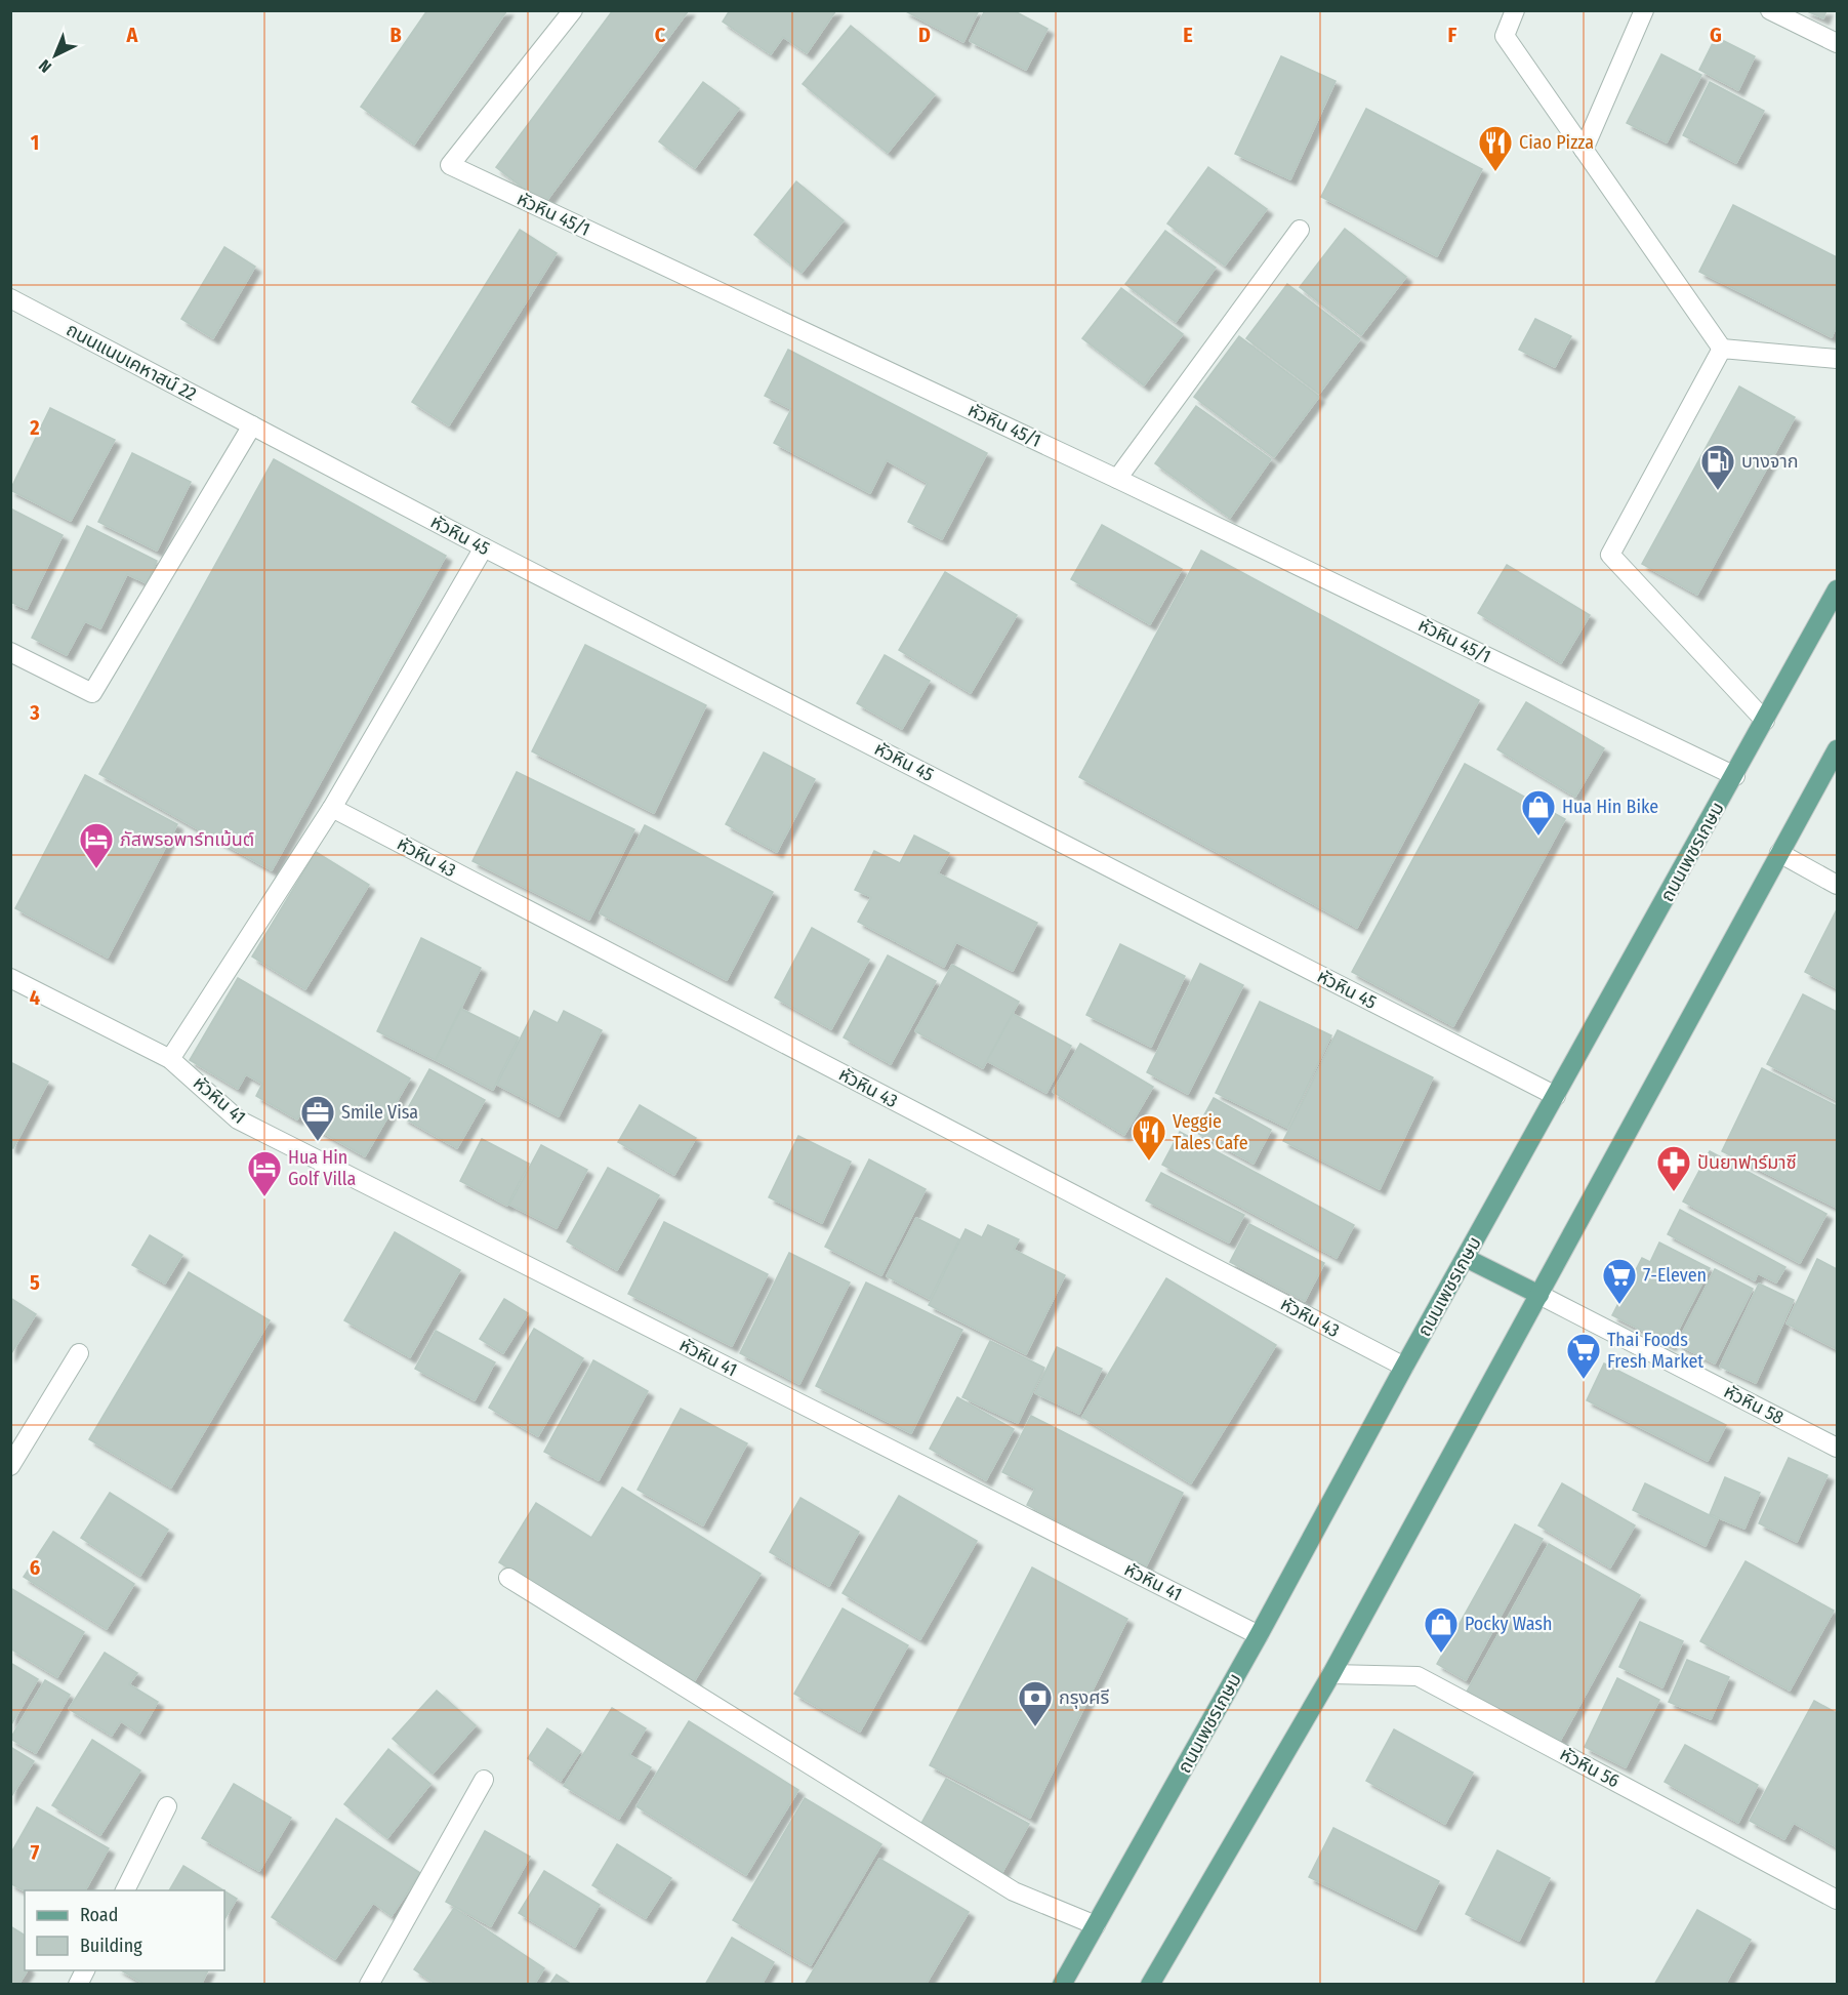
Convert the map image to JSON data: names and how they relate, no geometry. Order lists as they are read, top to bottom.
{
  "streets": {
    "main road": ["ถนนเพชรเกษม"],
    "street": [
      "หัวหิน 45/1",
      "ถนนแนบเคหาสน์ 22",
      "หัวหิน 45",
      "หัวหิน 43",
      "หัวหิน 41",
      "หัวหิน 58",
      "หัวหิน 56"
    ]
  },
  "crossings": [
    ["หัวหิน 45/1", "ถนนเพชรเกษม"],
    ["ถนนแนบเคหาสน์ 22", "หัวหิน 45"],
    ["หัวหิน 45", "ถนนเพชรเกษม"],
    ["ถนนเพชรเกษม", "หัวหิน 43"],
    ["ถนนเพชรเกษม", "หัวหิน 41"]
  ],
  "places": {
    "restaurant": ["Ciao Pizza", "Veggie Tales Cafe"],
    "fuel station": ["บางจาก"],
    "shop": ["Hua Hin Bike", "Pocky Wash"],
    "hotel": ["ภัสพรอพาร์ทเม้นต์", "Hua Hin Golf Villa"],
    "office": ["Smile Visa"],
    "pharmacy": ["ปันยาฟาร์มาซี"],
    "supermarket": ["7-Eleven", "Thai Foods Fresh Market"],
    "bank": ["กรุงศรี"]
  },
  "legend": ["Road", "Building"],
  "north": "bottom left",
  "grid": {
    "columns": [
      "A",
      "B",
      "C",
      "D",
      "E",
      "F",
      "G"
    ],
    "rows": [
      "1",
      "2",
      "3",
      "4",
      "5",
      "6",
      "7"
    ]
  }
}
